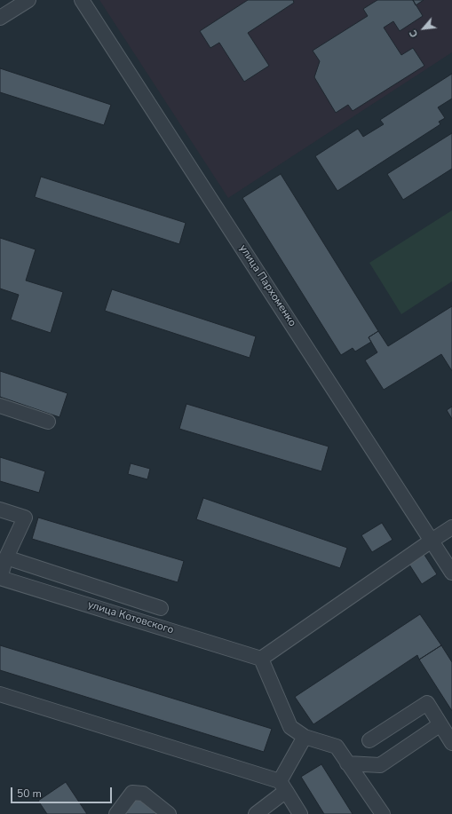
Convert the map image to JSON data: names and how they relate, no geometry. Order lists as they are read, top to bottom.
{
  "streets": {
    "street": ["улица Пархоменко", "улица Котовского"]
  },
  "scale_bar": "50 m",
  "north": "bottom left"
}
